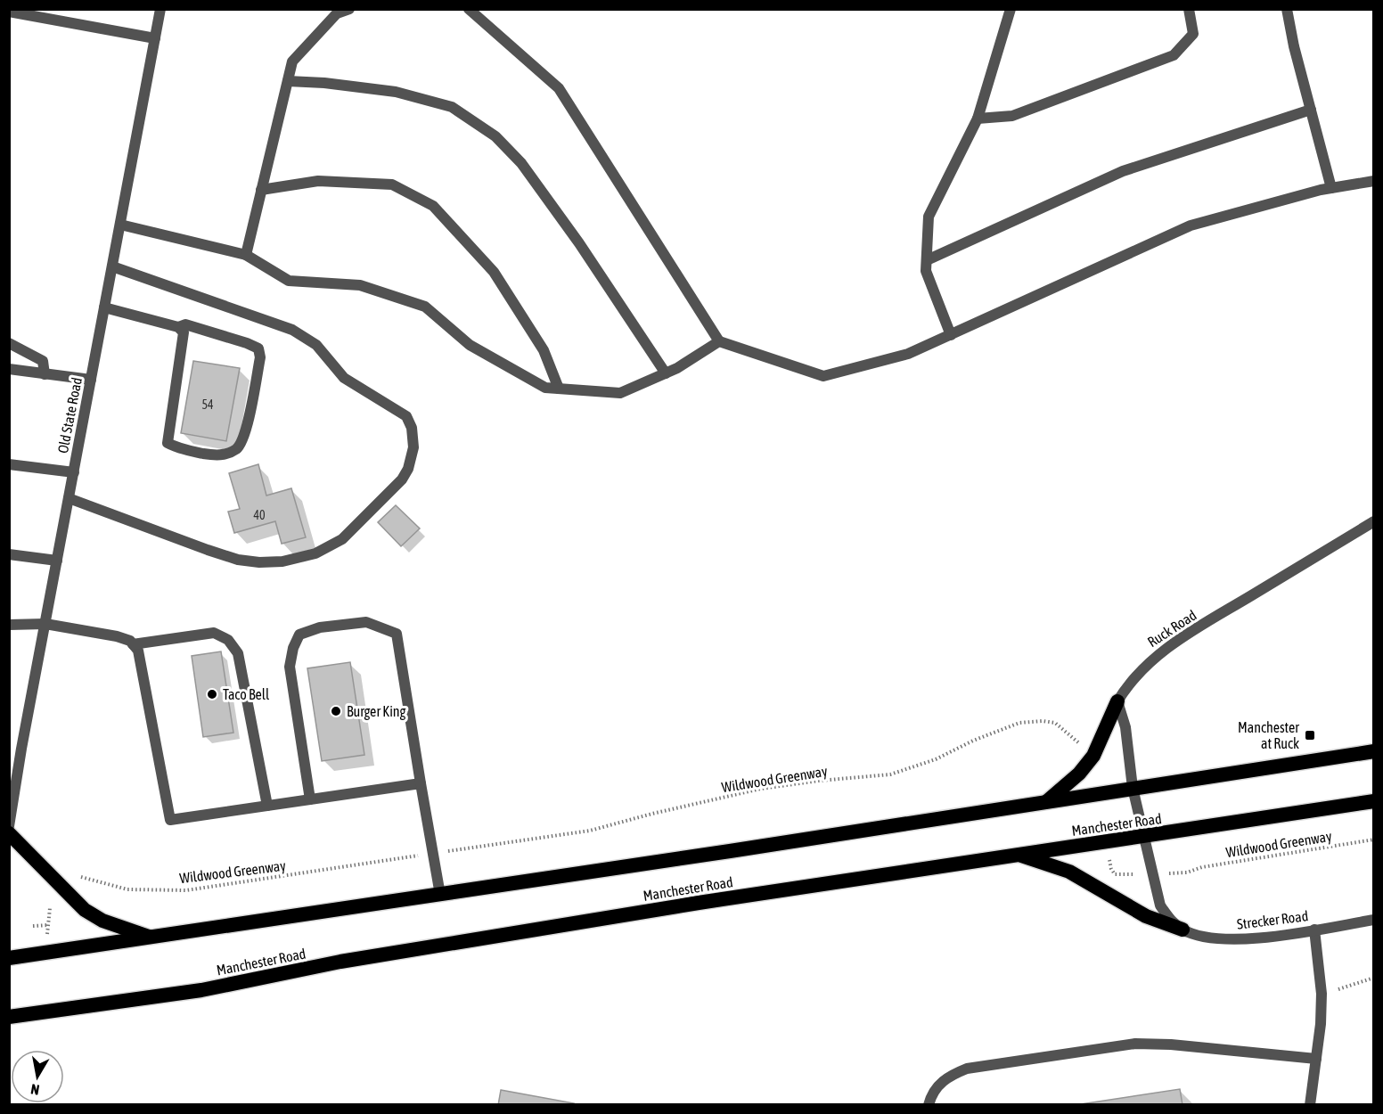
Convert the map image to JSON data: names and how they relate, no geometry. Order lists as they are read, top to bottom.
{
  "streets": {
    "highway": ["Manchester Road"],
    "street": ["Old State Road", "Ruck Road", "Strecker Road"],
    "path": ["Wildwood Greenway"]
  },
  "crossings": [
    ["Manchester Road", "Strecker Road"]
  ],
  "places": {
    "other": ["Taco Bell", "Burger King"],
    "transit": ["Manchester at Ruck"]
  },
  "house_numbers": ["54", "40"],
  "north": "bottom"
}
